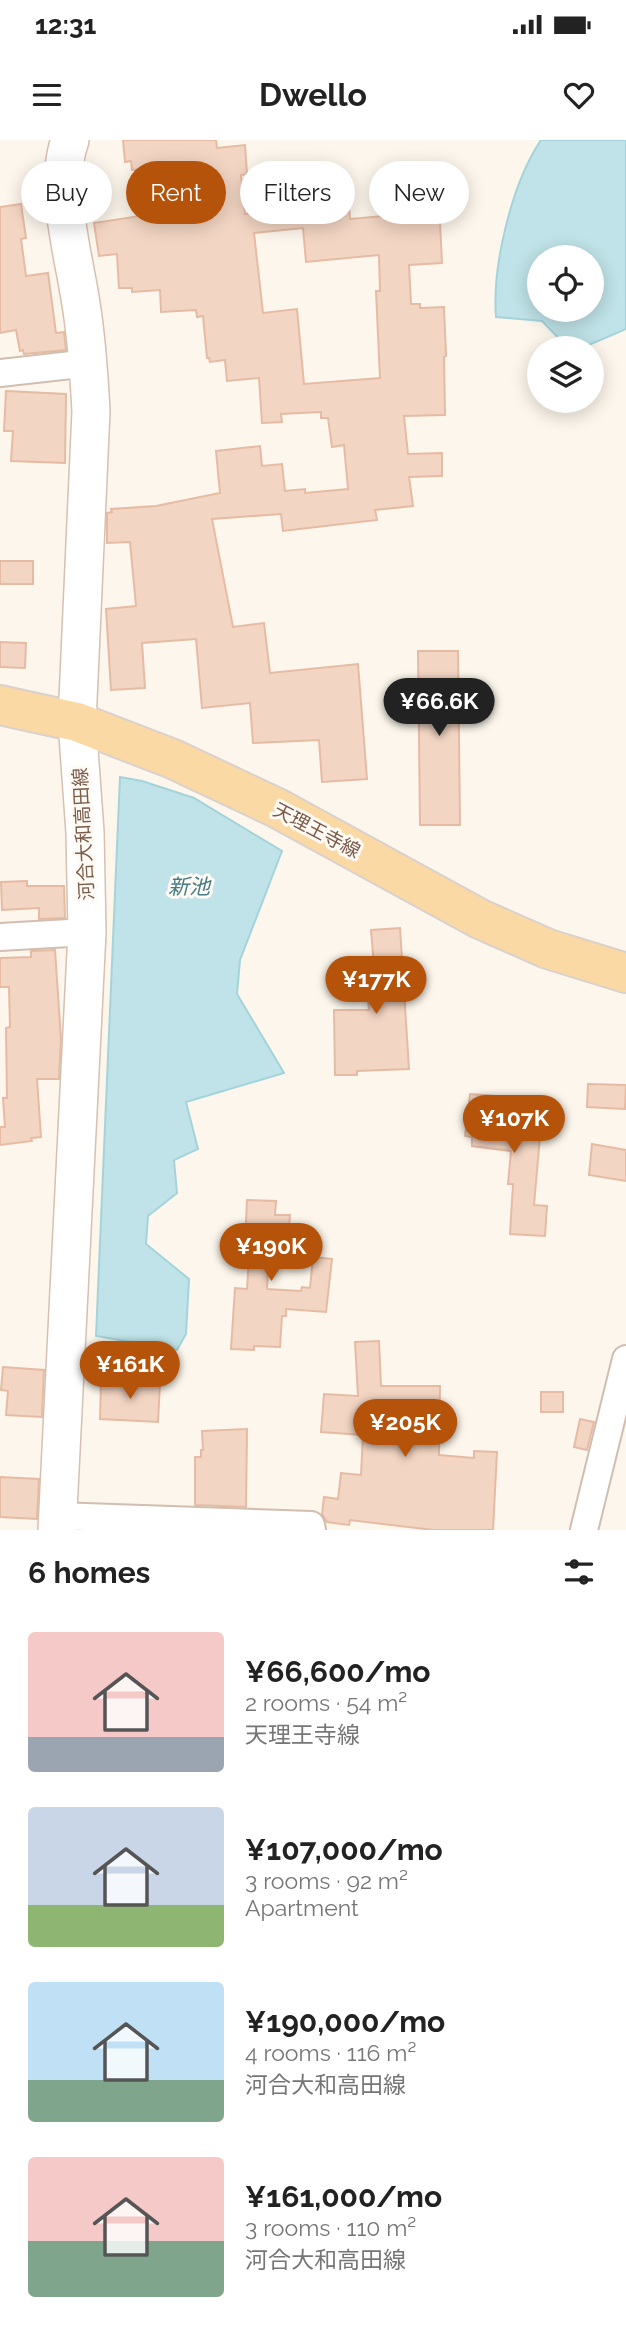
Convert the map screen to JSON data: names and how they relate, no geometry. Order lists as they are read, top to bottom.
{
  "streets": {
    "main road": ["天理王寺線", "河合大和高田線"]
  },
  "crossings": [
    ["天理王寺線", "河合大和高田線"]
  ],
  "water": ["新池"],
  "page": {
    "status": "12:31",
    "header": "Dwello",
    "chip": [
      "Buy",
      "Rent",
      "Filters",
      "New"
    ],
    "price": [
      "¥66.6K",
      "¥177K",
      "¥107K",
      "¥190K",
      "¥161K",
      "¥205K"
    ],
    "heading": "6 homes",
    "list": [
      {
        "name": "¥66,600/mo",
        "note": "2 rooms · 54 m² · 天理王寺線"
      },
      {
        "name": "¥107,000/mo",
        "note": "3 rooms · 92 m² · Apartment"
      },
      {
        "name": "¥190,000/mo",
        "note": "4 rooms · 116 m² · 河合大和高田線"
      },
      {
        "name": "¥161,000/mo",
        "note": "3 rooms · 110 m² · 河合大和高田線"
      }
    ]
  }
}
